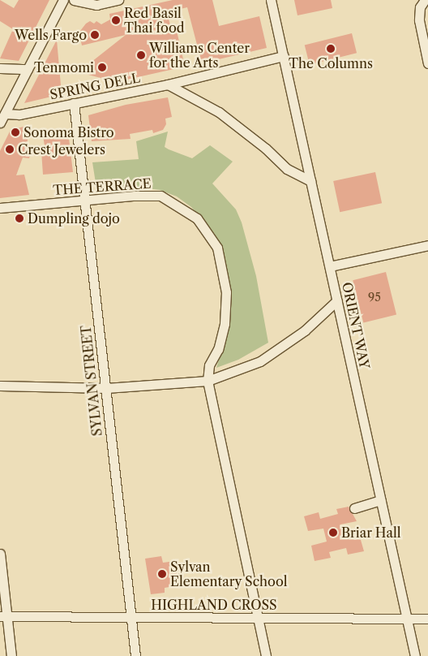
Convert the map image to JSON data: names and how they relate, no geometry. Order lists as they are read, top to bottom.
{
  "streets": {
    "street": [
      "SPRING DELL",
      "THE TERRACE",
      "ORIENT WAY",
      "SYLVAN STREET",
      "HIGHLAND CROSS"
    ]
  },
  "crossings": [
    ["SPRING DELL", "ORIENT WAY"],
    ["SPRING DELL", "SYLVAN STREET"],
    ["THE TERRACE", "SYLVAN STREET"],
    ["ORIENT WAY", "HIGHLAND CROSS"],
    ["SYLVAN STREET", "HIGHLAND CROSS"]
  ],
  "places": [
    "Red Basil Thai food",
    "Wells Fargo",
    "The Columns",
    "Williams Center for the Arts",
    "Tenmomi",
    "Sonoma Bistro",
    "Crest Jewelers",
    "Dumpling dojo",
    "Briar Hall",
    "Sylvan Elementary School"
  ],
  "house_numbers": ["95"]
}
